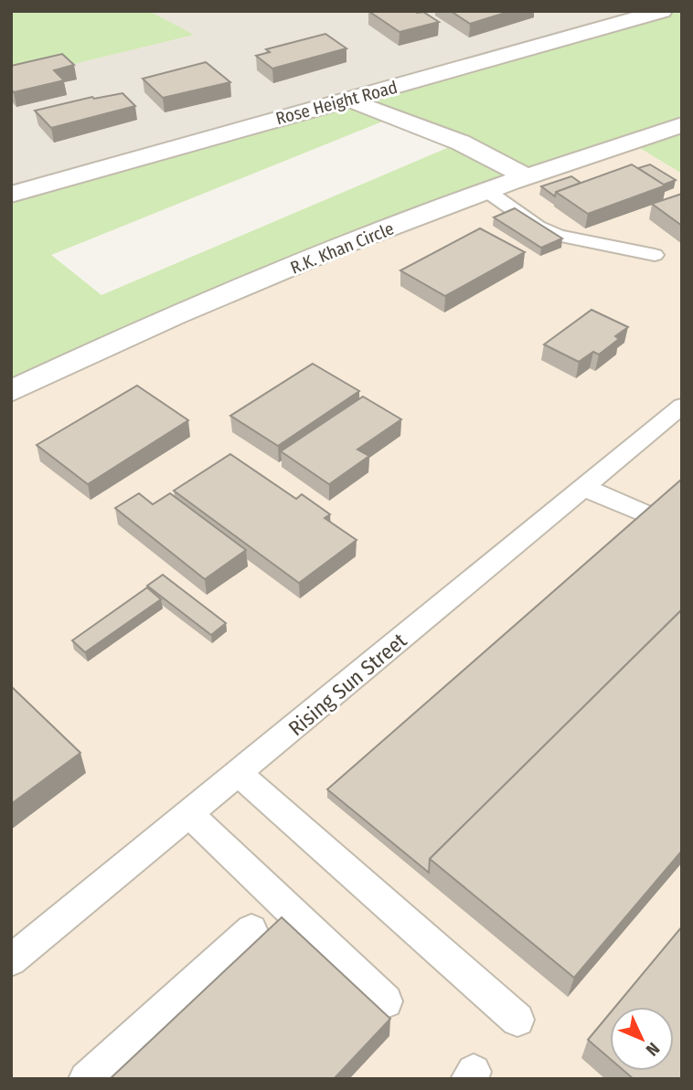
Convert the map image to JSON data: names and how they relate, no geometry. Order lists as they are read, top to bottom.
{
  "streets": {
    "street": ["Rose Height Road", "R.K. Khan Circle"],
    "lane": ["Rising Sun Street"]
  },
  "north": "bottom right"
}
